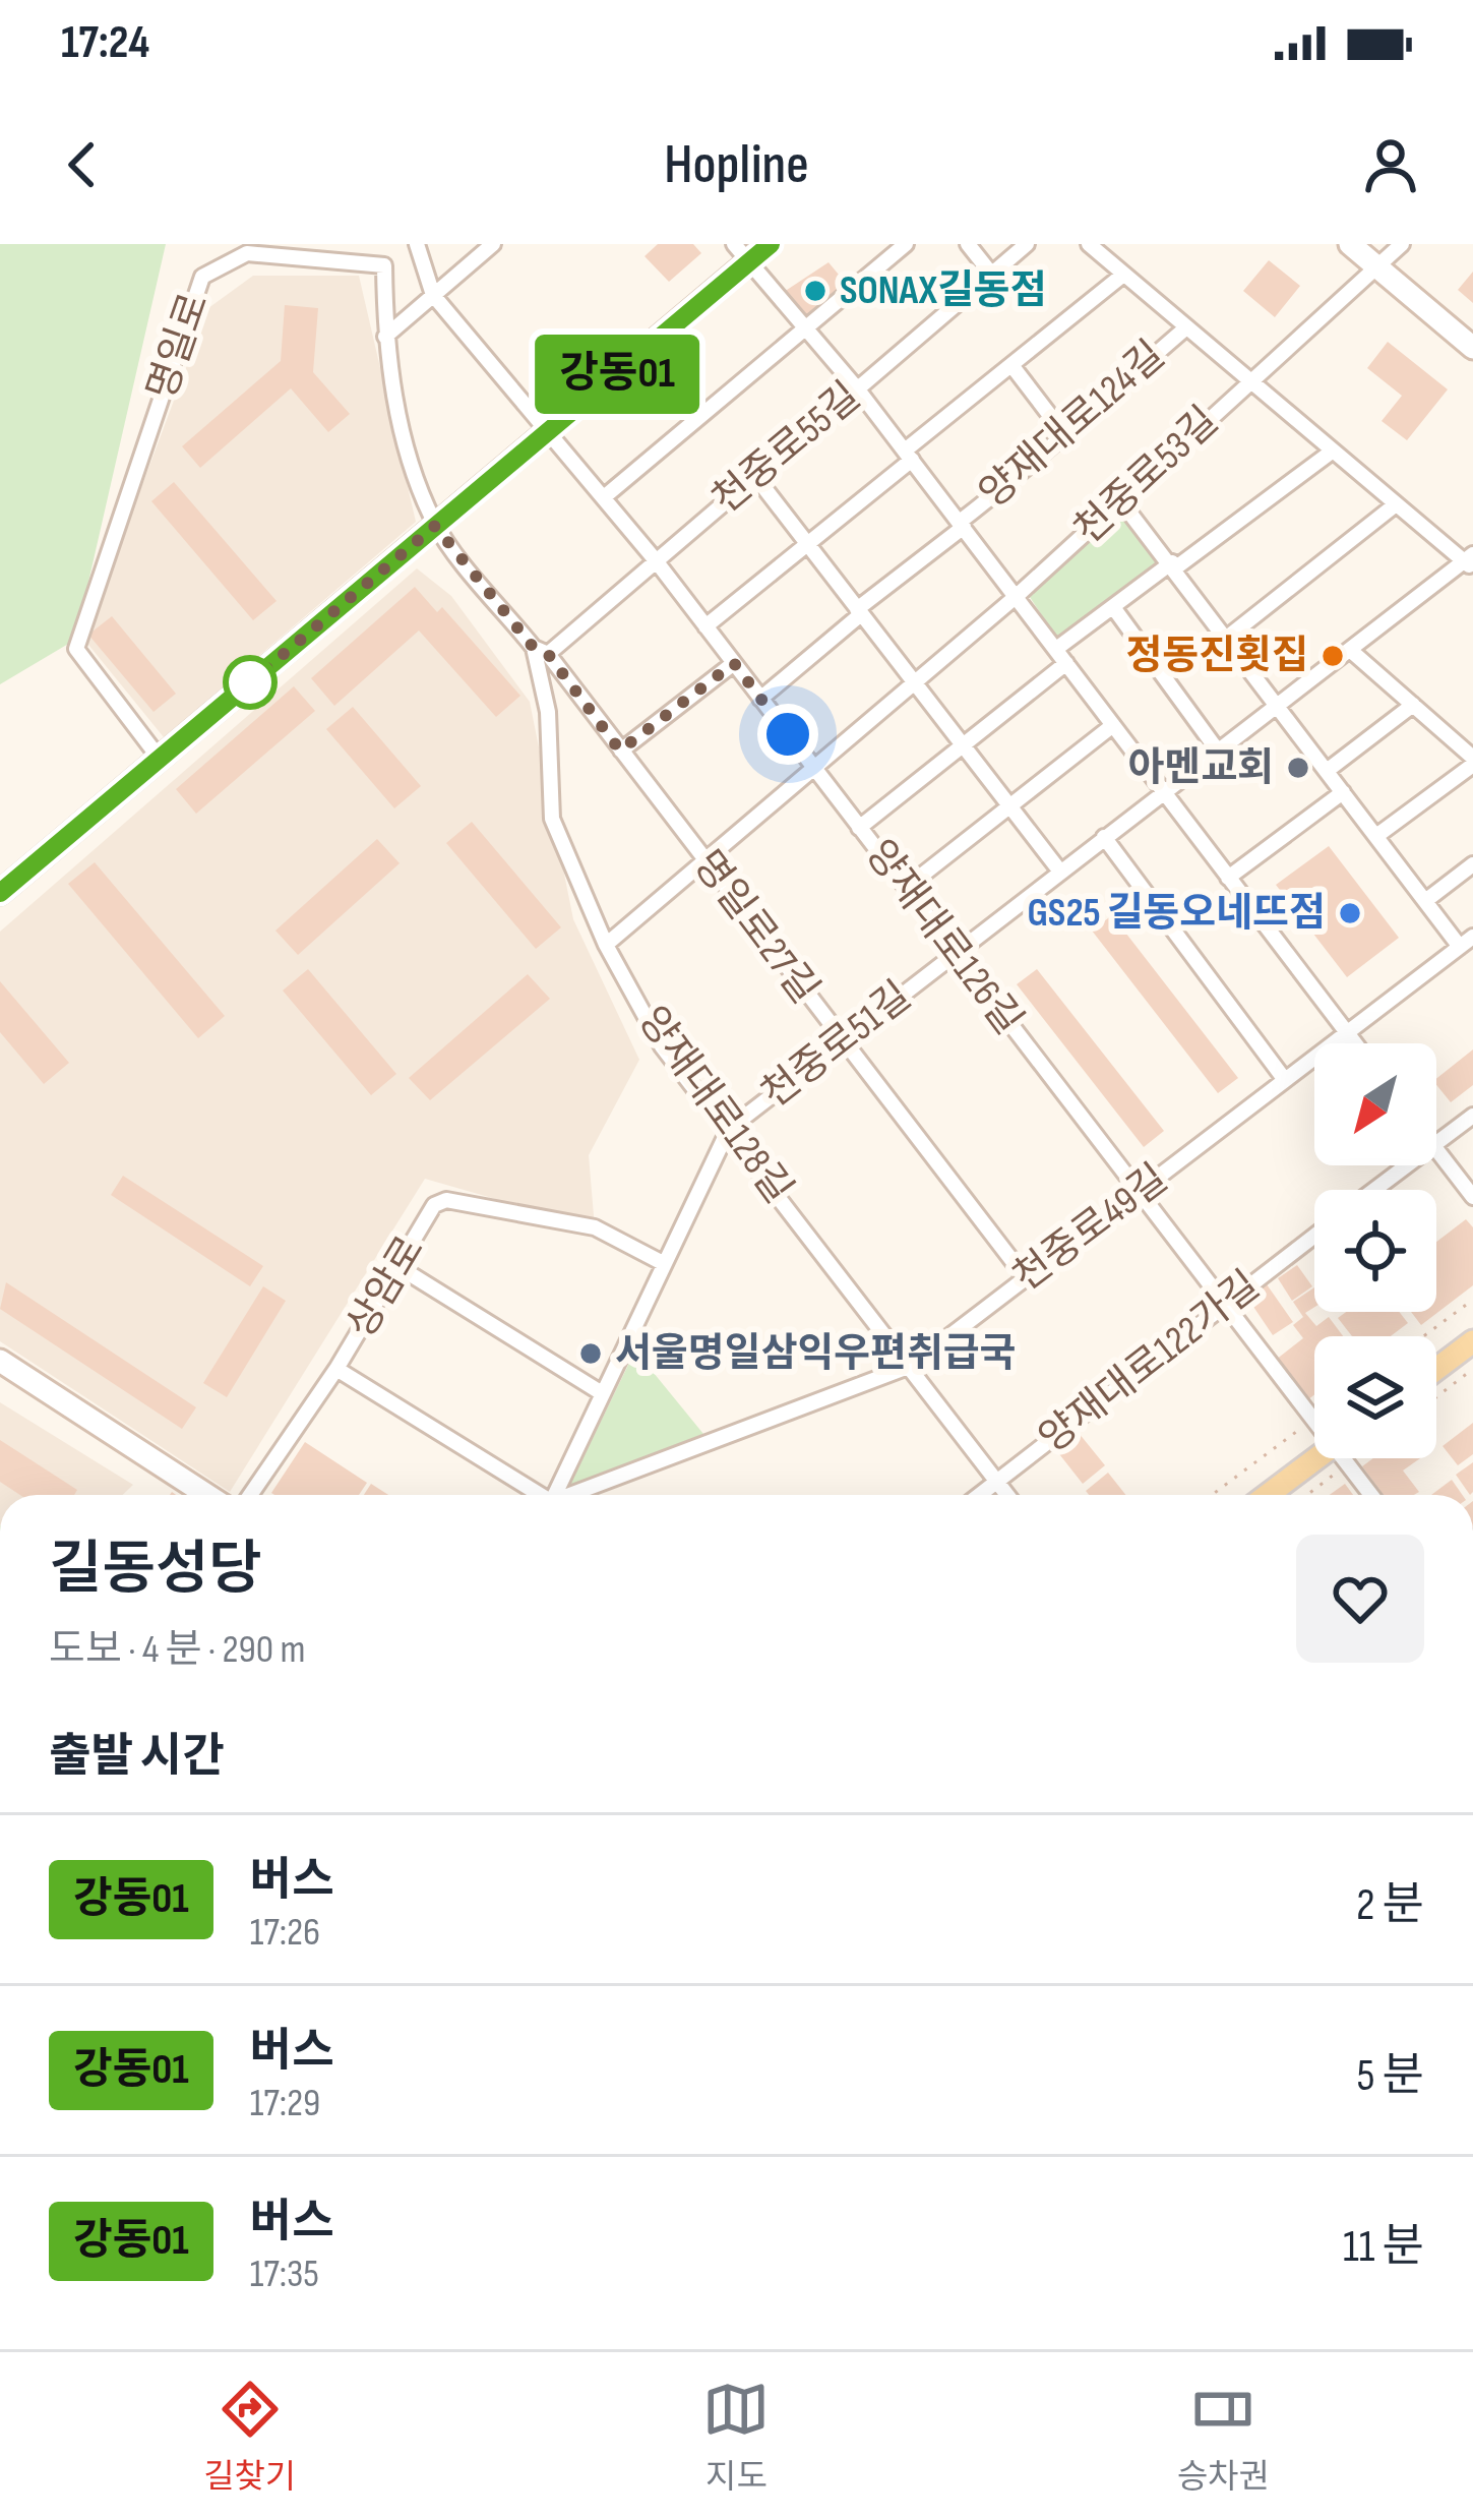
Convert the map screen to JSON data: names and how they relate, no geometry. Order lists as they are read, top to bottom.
{
  "streets": {
    "street": [
      "명일로",
      "양재대로124길",
      "천중로55길",
      "천중로53길",
      "명일로27길",
      "양재대로126길",
      "천중로51길",
      "양재대로128길",
      "천중로49길",
      "상암로",
      "양재대로122가길"
    ]
  },
  "crossings": [
    ["명일로", "명일로27길"],
    ["양재대로124길", "천중로55길"],
    ["양재대로124길", "천중로53길"],
    ["양재대로124길", "양재대로126길"],
    ["양재대로124길", "천중로51길"],
    ["양재대로124길", "천중로49길"],
    ["천중로55길", "명일로27길"],
    ["천중로55길", "양재대로126길"],
    ["천중로55길", "양재대로128길"],
    ["천중로53길", "명일로27길"],
    ["천중로53길", "양재대로126길"],
    ["천중로53길", "양재대로128길"],
    ["명일로27길", "천중로51길"],
    ["명일로27길", "양재대로128길"],
    ["명일로27길", "천중로49길"],
    ["양재대로126길", "천중로51길"],
    ["양재대로126길", "천중로49길"],
    ["양재대로126길", "양재대로122가길"],
    ["천중로51길", "양재대로128길"],
    ["천중로51길", "천중로49길"],
    ["천중로51길", "상암로"],
    ["양재대로128길", "천중로49길"],
    ["양재대로128길", "양재대로122가길"]
  ],
  "places": [
    "SONAX길동점",
    "정동진횟집",
    "아멘교회",
    "GS25 길동오네뜨점",
    "서울명일삼익우편취급국"
  ],
  "lines": ["bus line 강동01"],
  "north": "bottom left",
  "page": {
    "status": "17:24",
    "header": "Hopline",
    "on_map": "강동01",
    "heading": [
      ["길동성당", "도보 · 4 분 · 290 m"],
      "출발 시간"
    ],
    "list": [
      {
        "mark": "강동01",
        "name": "버스",
        "note": "17:26",
        "value": "2 분"
      },
      {
        "mark": "강동01",
        "name": "버스",
        "note": "17:29",
        "value": "5 분"
      },
      {
        "mark": "강동01",
        "name": "버스",
        "note": "17:35",
        "value": "11 분"
      }
    ],
    "tabs": ["길찾기", "지도", "승차권"]
  }
}
